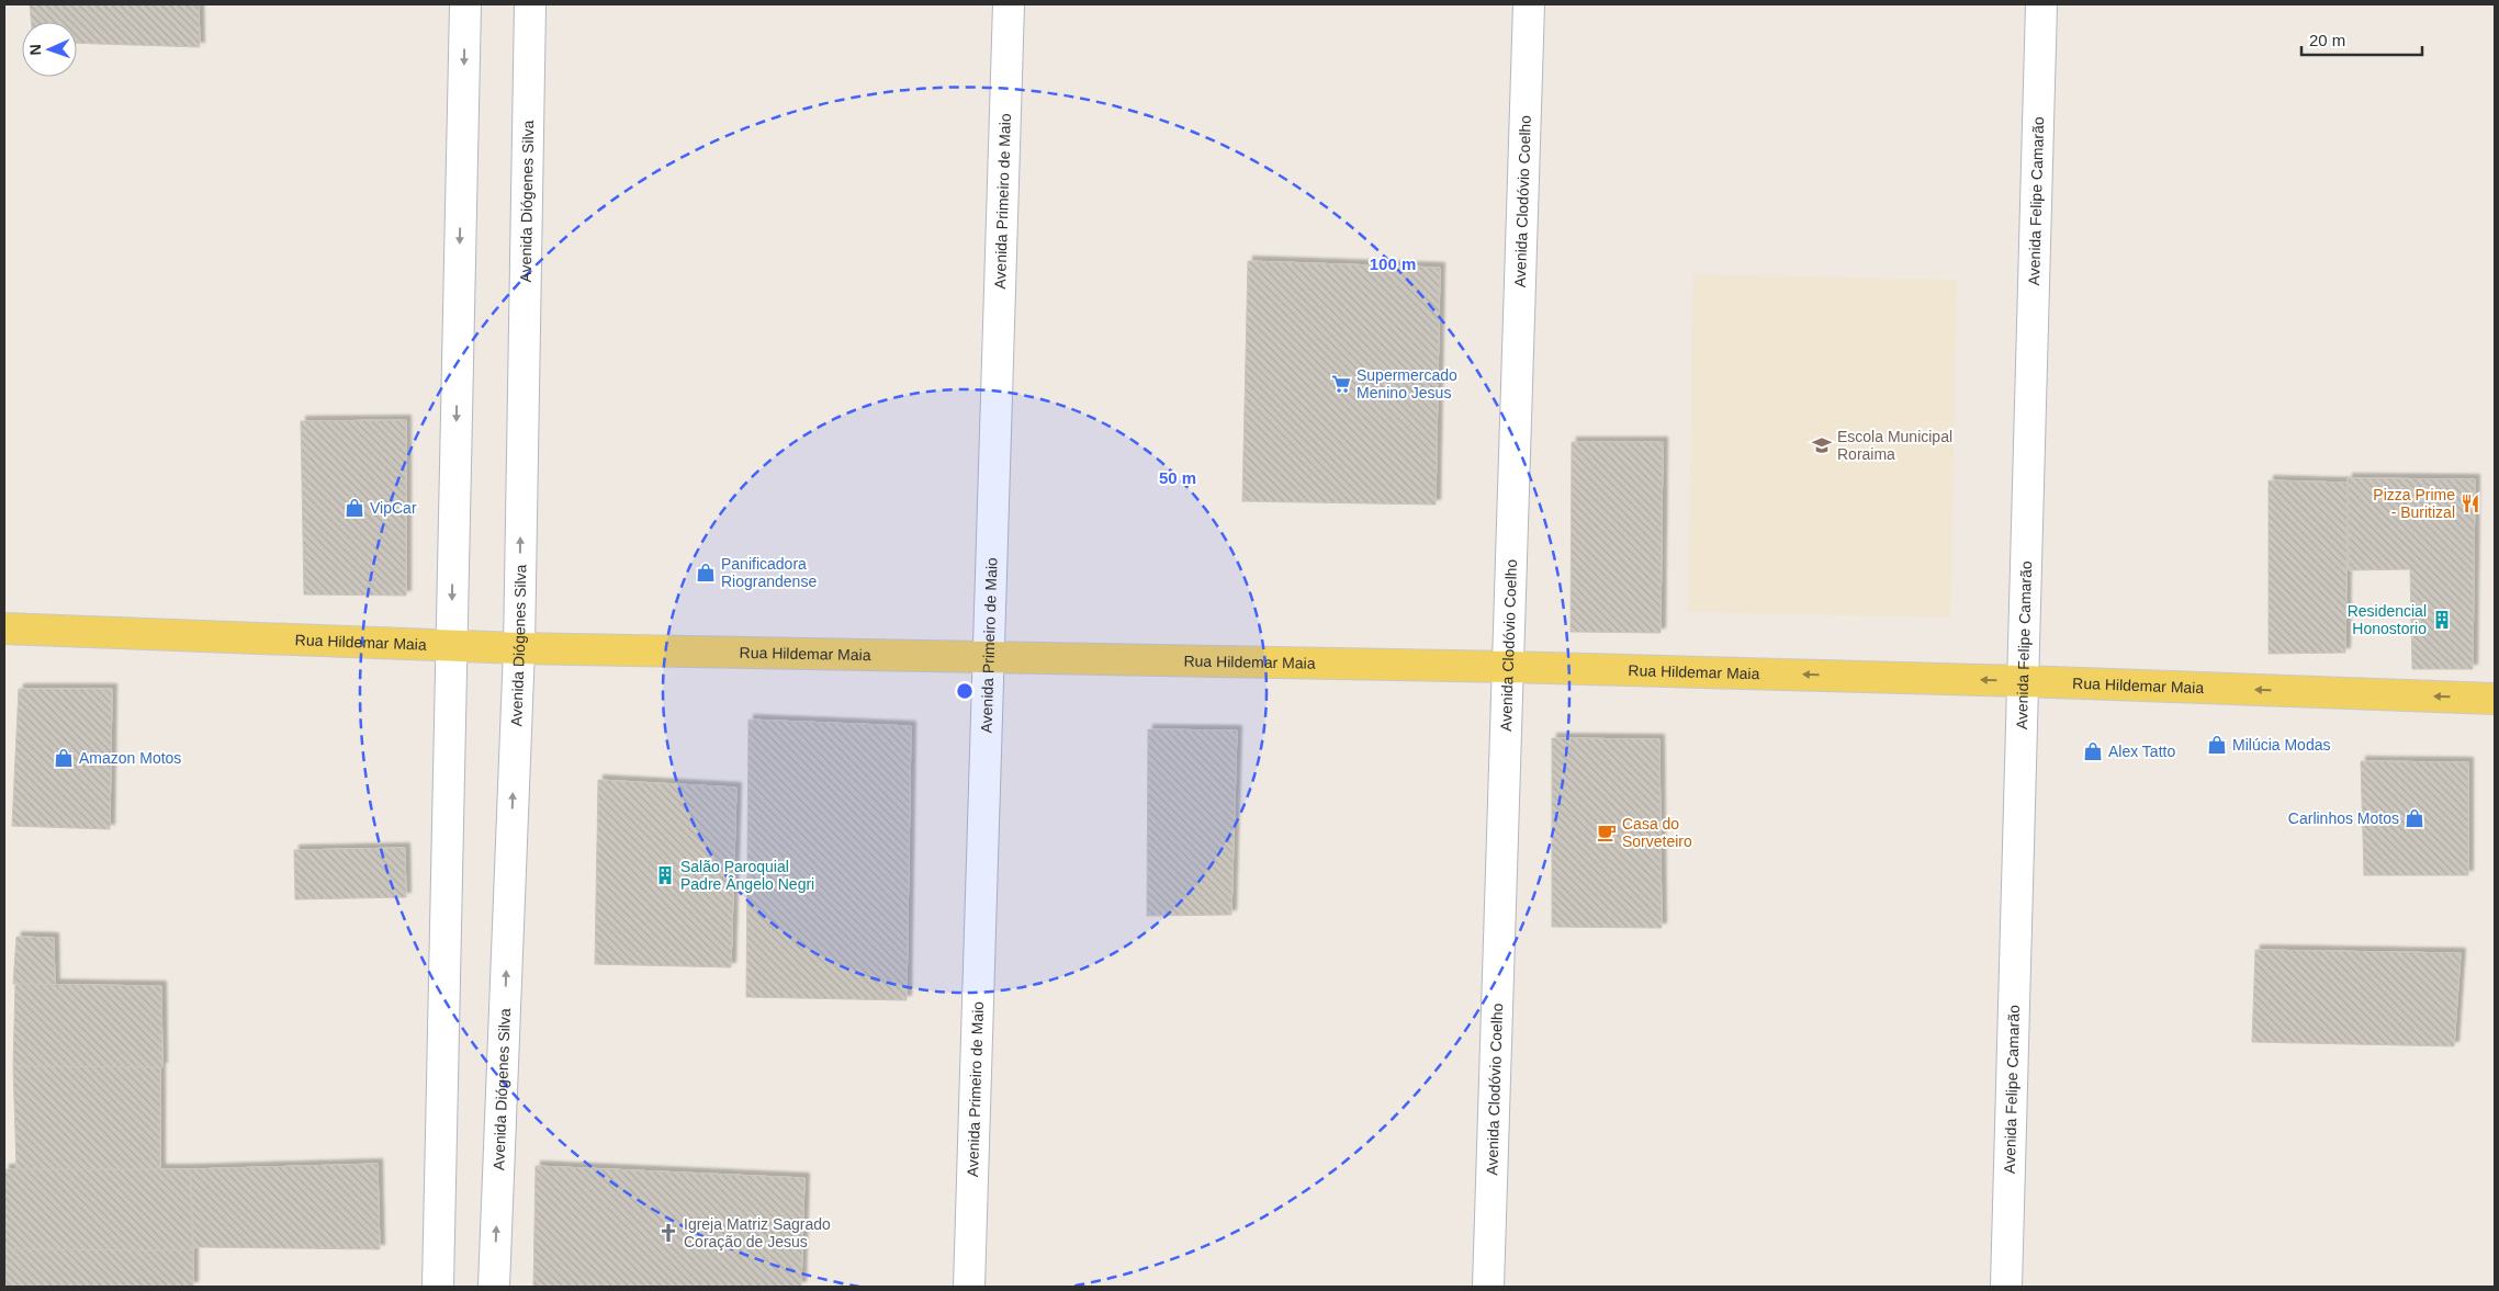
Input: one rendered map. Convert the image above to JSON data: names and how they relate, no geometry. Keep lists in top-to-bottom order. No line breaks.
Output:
{"streets":{"main road":["Rua Hildemar Maia"],"street":["Avenida Diógenes Silva","Avenida Primeiro de Maio","Avenida Clodóvio Coelho","Avenida Felipe Camarão"]},"crossings":[["Avenida Diógenes Silva","Rua Hildemar Maia"],["Avenida Primeiro de Maio","Rua Hildemar Maia"],["Avenida Clodóvio Coelho","Rua Hildemar Maia"],["Avenida Felipe Camarão","Rua Hildemar Maia"]],"one_way":["Rua Hildemar Maia"],"places":{"supermarket":["Supermercado Menino Jesus"],"school or university":["Escola Municipal Roraima"],"restaurant":["Pizza Prime - Buritizal"],"shop":["VipCar","Panificadora Riograndense","Milúcia Modas","Alex Tatto","Amazon Motos","Carlinhos Motos"],"building":["Residencial Honostorio","Salão Paroquial Padre Ângelo Negri"],"cafe":["Casa do Sorveteiro"],"church":["Igreja Matriz Sagrado Coração de Jesus"]},"scale_bar":"20 m","north":"left","rings":["100 m","50 m"]}
